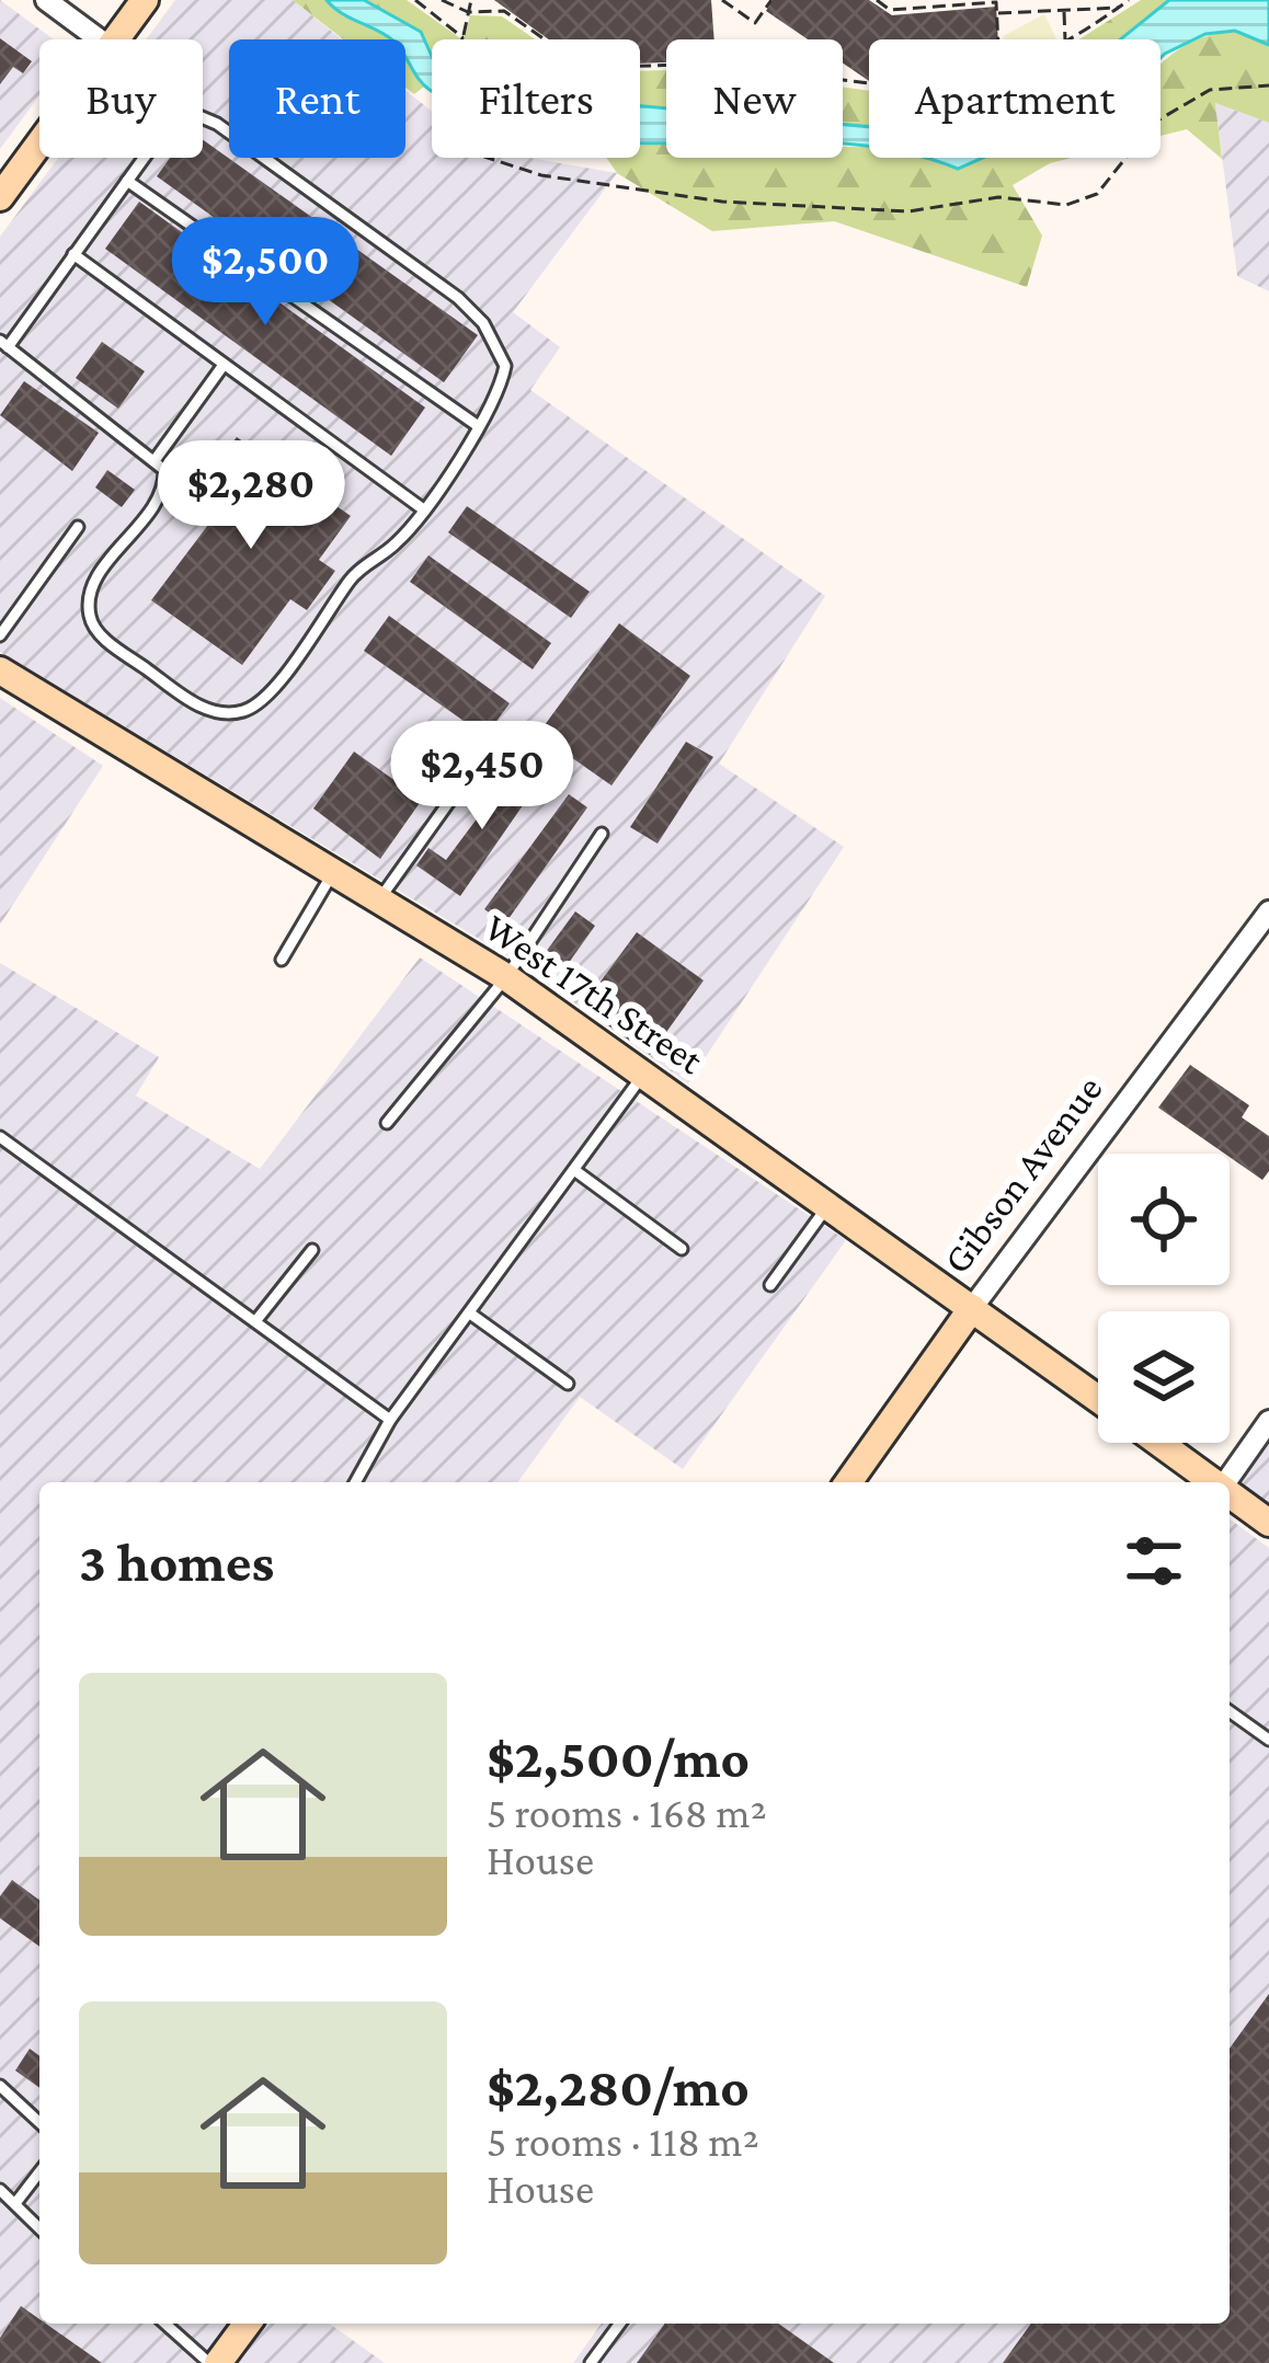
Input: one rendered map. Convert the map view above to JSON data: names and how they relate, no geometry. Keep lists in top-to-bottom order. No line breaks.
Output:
{"streets":{"street":["West 17th Street","Gibson Avenue"]},"crossings":[["West 17th Street","Gibson Avenue"]],"page":{"chip":["Buy","Rent","Filters","New","Apartment"],"price":["$2,500","$2,280","$2,450"],"heading":"3 homes","list":[{"name":"$2,500/mo","note":"5 rooms · 168 m² · House"},{"name":"$2,280/mo","note":"5 rooms · 118 m² · House"}]}}
